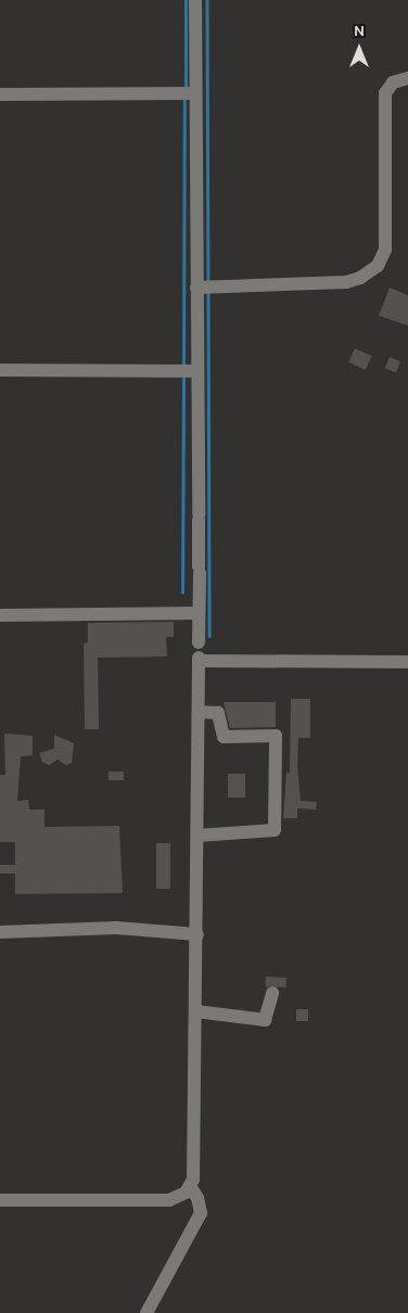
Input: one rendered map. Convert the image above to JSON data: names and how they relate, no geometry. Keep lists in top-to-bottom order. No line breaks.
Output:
{"north":"top"}
